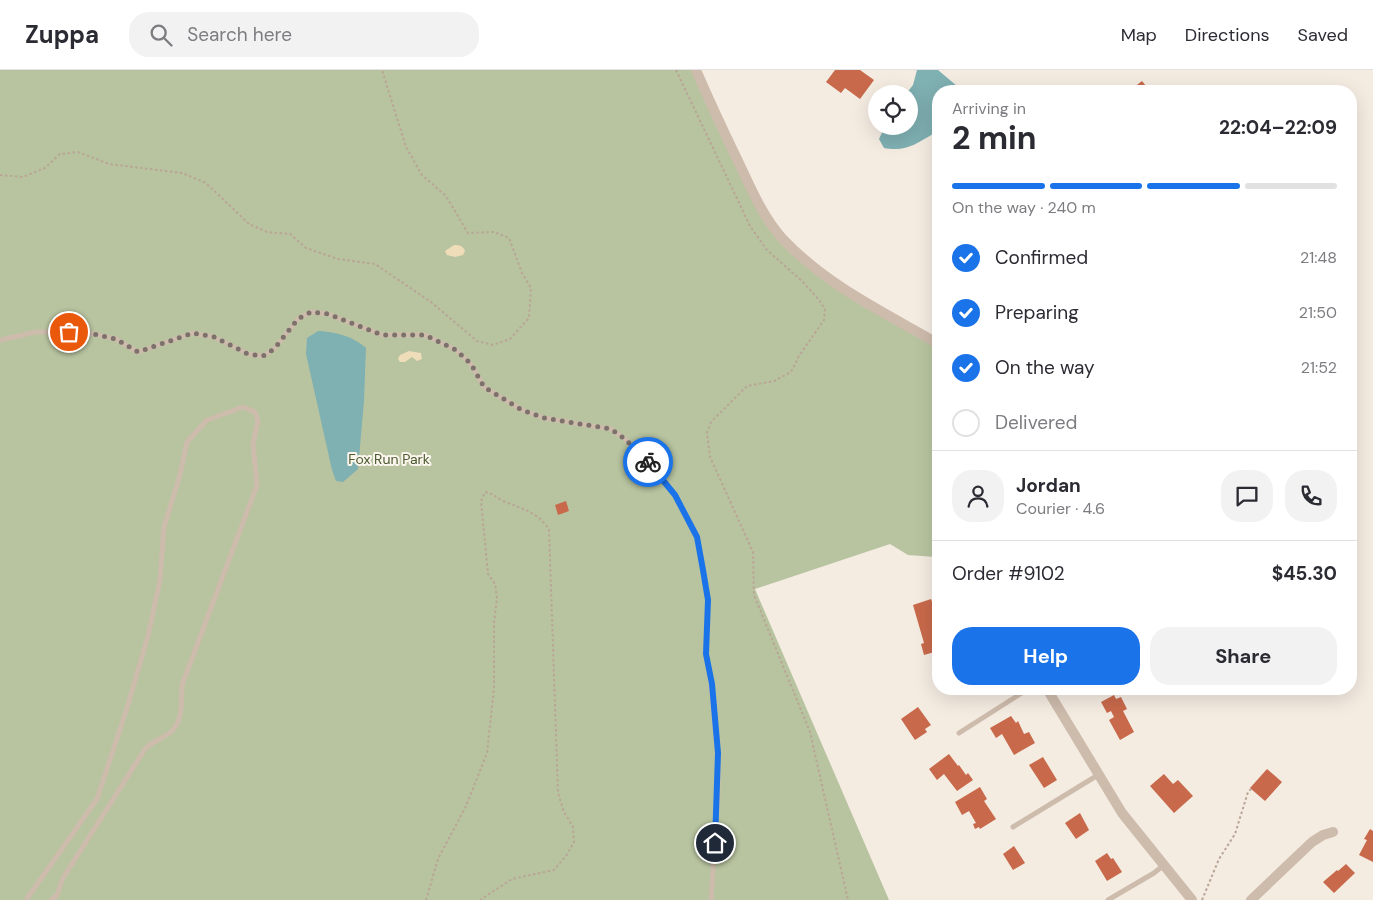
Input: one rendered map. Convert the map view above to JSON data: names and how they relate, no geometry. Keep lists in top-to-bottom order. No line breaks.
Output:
{"parks":["Fox Run Park"],"page":{"header":"Zuppa","search":"Search here","nav":["Map","Directions","Saved"],"heading":["2 min","Arriving in","22:04–22:09"],"panel":["Jordan","Courier · 4.6","Order #9102","$45.30"],"bar":"On the way · 240 m","list":[["Confirmed","21:48"],["Preparing","21:50"],["On the way","21:52"],"Delivered"],"buttons":["Help","Share"]}}
